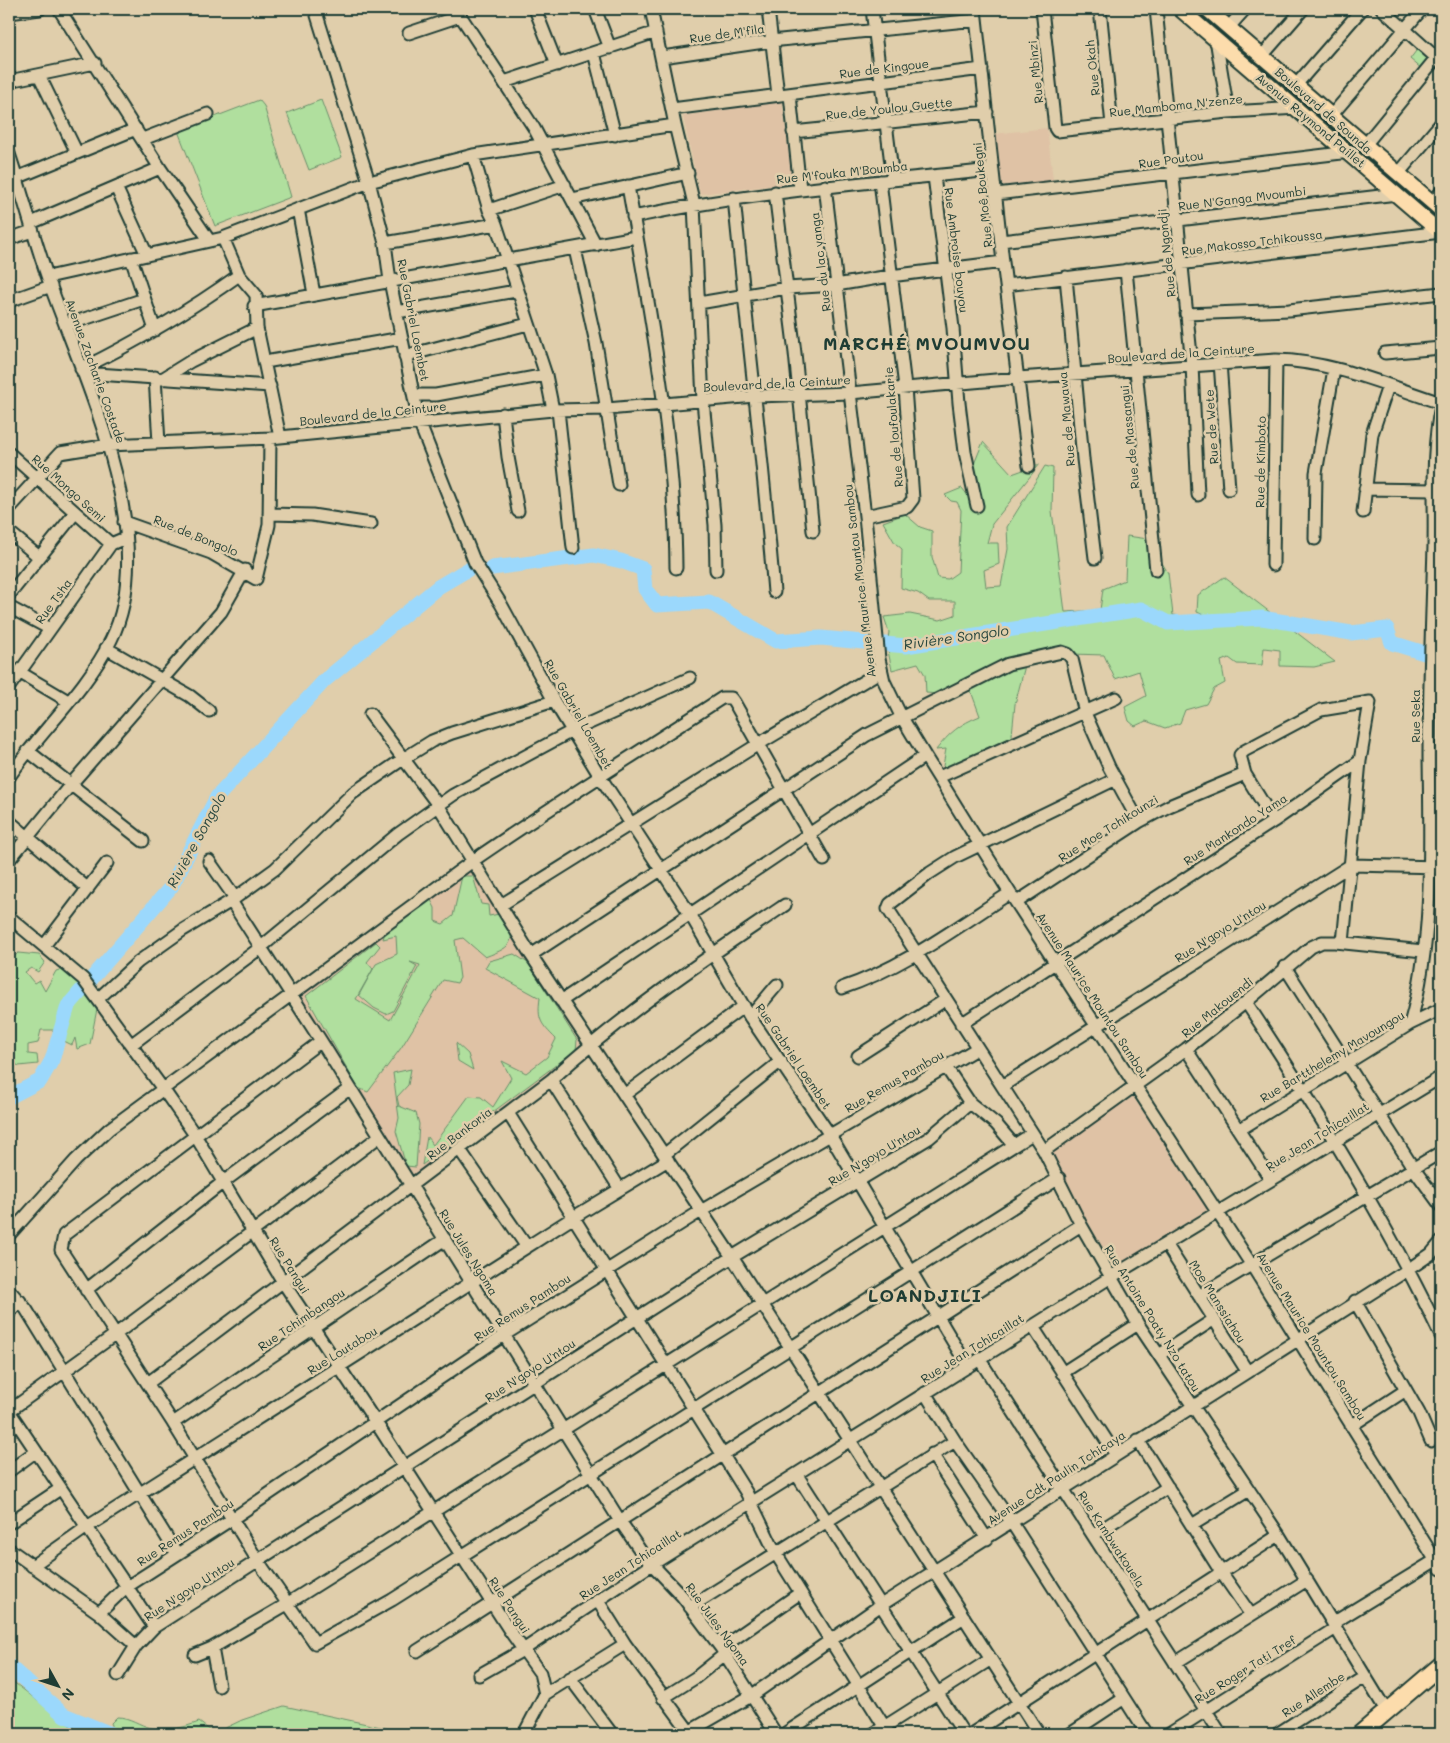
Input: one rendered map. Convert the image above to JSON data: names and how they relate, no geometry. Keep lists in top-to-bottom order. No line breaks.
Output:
{"streets":{"main road":["Boulevard de Sounda","Avenue Raymond Paillet"],"street":["Rue de M'fila","Rue de Kingoue","Rue Okah","Rue Mbinzi","Rue Mamboma N'zenze","Rue de Youlou Guette","Rue Poutou","Rue M'fouka M'Boumba","Rue Moê Boukegni","Rue N'Ganga Mvoumbi","Rue Makosso Tchikoussa","Rue Ambroise bouyou","Rue de Ngondji","Rue du lac yanga","Rue Gabriel Loembet","Boulevard de la Ceinture","Avenue Zacharie Costade","Rue de Mawawa","Rue de loufoulakarie","Rue de Wete","Rue de Massangui","Rue de Kimboto","Rue Mongo Semi","Rue de Bongolo","Avenue Maurice Mountou Sambou","Rue Tsha","Rue Seka","Rue Moe Tchikounzi","Rue Mankondo Yama","Rue N'goyo U'ntou","Rue Makouendi","Rue Bartthelemy Mavoungou","Rue Remus Pambou","Rue Bankoria","Rue Jean Tchicaillat","Rue Jules Ngoma","Rue Pangui","Moe Manssiahou","Rue Antoine Poaty Nzo tatou","Rue Tchimbangou","Rue Loutabou","Avenue Cdt Paulin Tchicaya","Rue Kambwakouela","Rue Roger Tati Tref","Rue Allembe"]},"crossings":[["Rue de M'fila","Rue Moê Boukegni"],["Rue de Kingoue","Rue Moê Boukegni"],["Rue Okah","Rue Mamboma N'zenze"],["Rue Mbinzi","Rue Mamboma N'zenze"],["Rue Mamboma N'zenze","Avenue Raymond Paillet"],["Rue Mamboma N'zenze","Rue de Ngondji"],["Rue de Youlou Guette","Rue Moê Boukegni"],["Avenue Raymond Paillet","Rue Poutou"],["Avenue Raymond Paillet","Rue N'Ganga Mvoumbi"],["Avenue Raymond Paillet","Rue Makosso Tchikoussa"],["Rue Poutou","Rue Moê Boukegni"],["Rue Poutou","Rue de Ngondji"],["Rue M'fouka M'Boumba","Rue Moê Boukegni"],["Rue M'fouka M'Boumba","Rue Ambroise bouyou"],["Rue M'fouka M'Boumba","Rue du lac yanga"],["Rue M'fouka M'Boumba","Rue de loufoulakarie"],["Rue Moê Boukegni","Rue N'Ganga Mvoumbi"],["Rue Moê Boukegni","Rue Makosso Tchikoussa"],["Rue Moê Boukegni","Boulevard de la Ceinture"],["Rue N'Ganga Mvoumbi","Rue de Ngondji"],["Rue Makosso Tchikoussa","Rue de Ngondji"],["Rue Makosso Tchikoussa","Rue de Mawawa"],["Rue Makosso Tchikoussa","Rue de Massangui"],["Rue Ambroise bouyou","Boulevard de la Ceinture"],["Rue de Ngondji","Boulevard de la Ceinture"],["Rue du lac yanga","Boulevard de la Ceinture"],["Rue du lac yanga","Avenue Maurice Mountou Sambou"],["Rue Gabriel Loembet","Boulevard de la Ceinture"],["Rue Gabriel Loembet","Rue N'goyo U'ntou"],["Rue Gabriel Loembet","Rue Remus Pambou"],["Rue Gabriel Loembet","Rue Bankoria"],["Rue Gabriel Loembet","Rue Jean Tchicaillat"],["Rue Gabriel Loembet","Rue Loutabou"],["Boulevard de la Ceinture","Avenue Zacharie Costade"],["Boulevard de la Ceinture","Rue de Mawawa"],["Boulevard de la Ceinture","Rue de loufoulakarie"],["Boulevard de la Ceinture","Rue de Wete"],["Boulevard de la Ceinture","Rue de Massangui"],["Boulevard de la Ceinture","Rue de Kimboto"],["Boulevard de la Ceinture","Rue Mongo Semi"],["Boulevard de la Ceinture","Avenue Maurice Mountou Sambou"],["Boulevard de la Ceinture","Rue Seka"],["Avenue Zacharie Costade","Rue de Bongolo"],["Rue de loufoulakarie","Avenue Maurice Mountou Sambou"],["Rue Mongo Semi","Rue Tsha"],["Avenue Maurice Mountou Sambou","Rue Moe Tchikounzi"],["Avenue Maurice Mountou Sambou","Rue Mankondo Yama"],["Avenue Maurice Mountou Sambou","Rue N'goyo U'ntou"],["Avenue Maurice Mountou Sambou","Rue Makouendi"],["Avenue Maurice Mountou Sambou","Rue Jean Tchicaillat"],["Avenue Maurice Mountou Sambou","Rue Antoine Poaty Nzo tatou"],["Avenue Maurice Mountou Sambou","Avenue Cdt Paulin Tchicaya"],["Avenue Maurice Mountou Sambou","Rue Roger Tati Tref"],["Rue Seka","Rue Makouendi"],["Rue Seka","Rue Bartthelemy Mavoungou"],["Rue Moe Tchikounzi","Rue Antoine Poaty Nzo tatou"],["Rue Mankondo Yama","Rue Antoine Poaty Nzo tatou"],["Rue N'goyo U'ntou","Rue Jules Ngoma"],["Rue N'goyo U'ntou","Rue Pangui"],["Rue N'goyo U'ntou","Rue Antoine Poaty Nzo tatou"],["Rue Makouendi","Rue Antoine Poaty Nzo tatou"],["Rue Remus Pambou","Rue Jules Ngoma"],["Rue Remus Pambou","Rue Pangui"],["Rue Remus Pambou","Rue Antoine Poaty Nzo tatou"],["Rue Bankoria","Rue Jules Ngoma"],["Rue Bankoria","Rue Pangui"],["Rue Jean Tchicaillat","Rue Jules Ngoma"],["Rue Jean Tchicaillat","Rue Pangui"],["Rue Jean Tchicaillat","Moe Manssiahou"],["Rue Jean Tchicaillat","Rue Antoine Poaty Nzo tatou"],["Rue Jean Tchicaillat","Rue Kambwakouela"],["Rue Jules Ngoma","Rue Tchimbangou"],["Rue Jules Ngoma","Rue Loutabou"],["Rue Jules Ngoma","Avenue Cdt Paulin Tchicaya"],["Rue Pangui","Rue Tchimbangou"],["Rue Pangui","Rue Loutabou"],["Moe Manssiahou","Avenue Cdt Paulin Tchicaya"],["Rue Antoine Poaty Nzo tatou","Avenue Cdt Paulin Tchicaya"],["Rue Antoine Poaty Nzo tatou","Rue Roger Tati Tref"],["Rue Antoine Poaty Nzo tatou","Rue Allembe"],["Avenue Cdt Paulin Tchicaya","Rue Kambwakouela"],["Rue Kambwakouela","Rue Roger Tati Tref"]],"districts":["MARCHÉ MVOUMVOU","LOANDJILI"],"water":["Rivière Songolo"],"north":"bottom right"}
